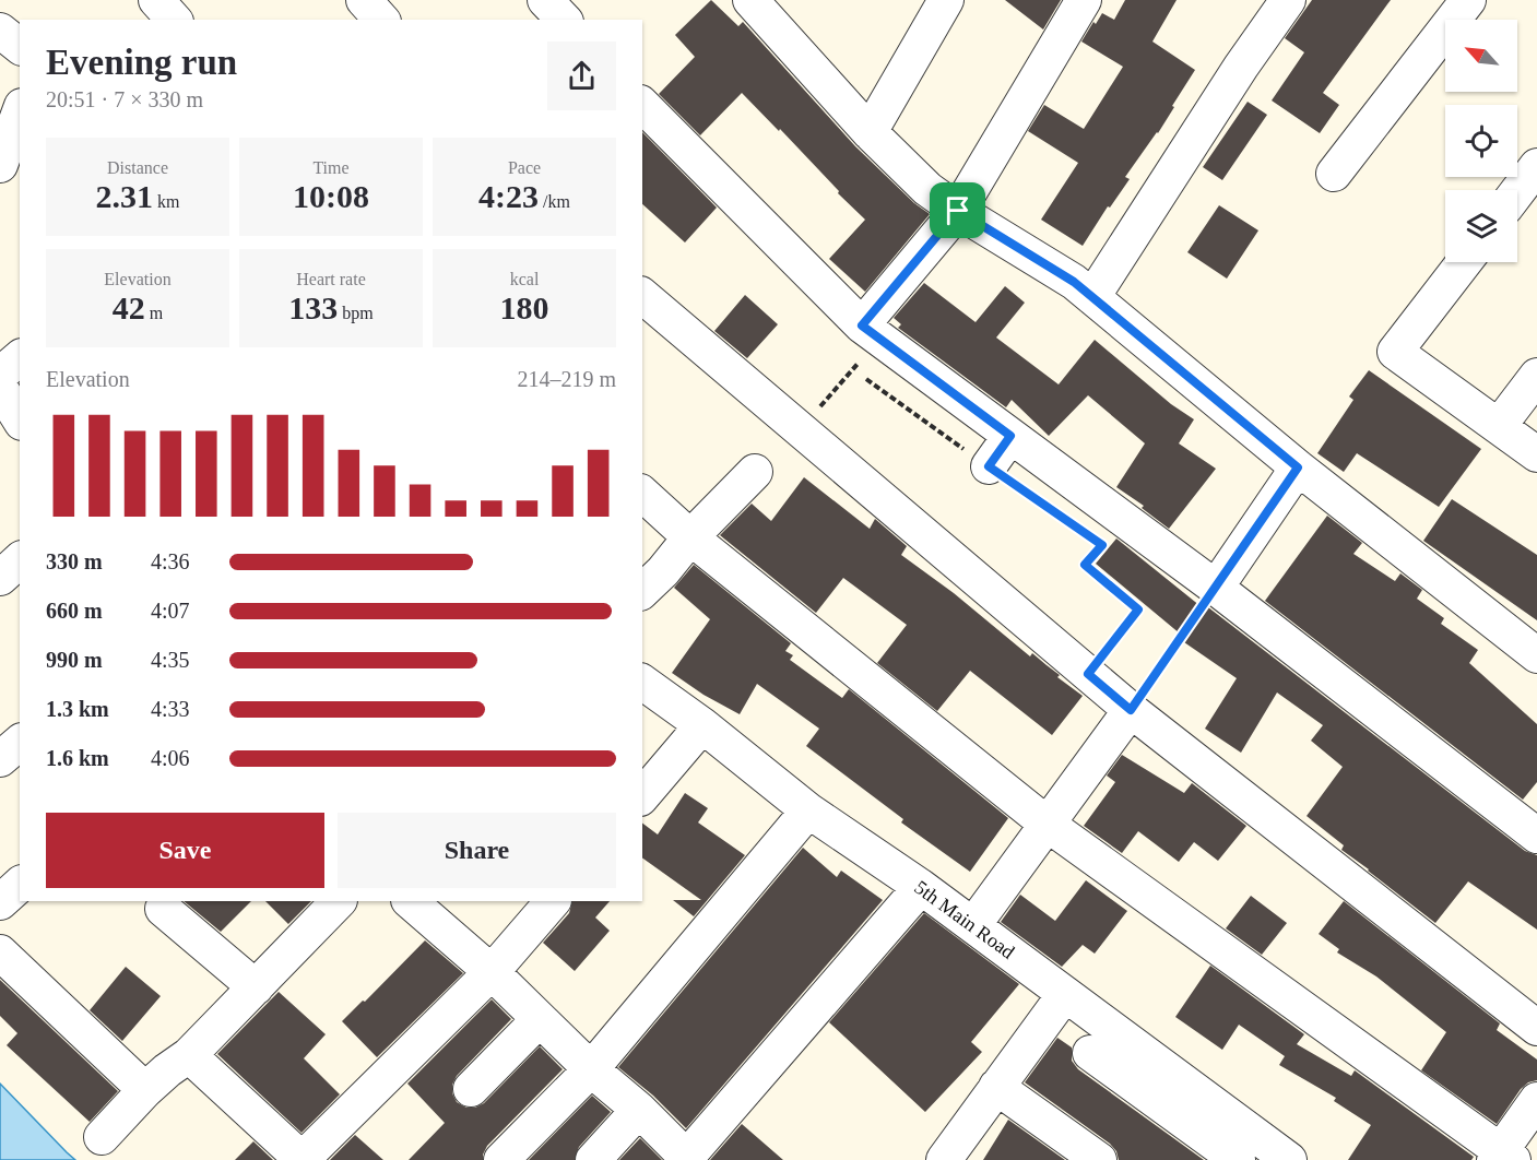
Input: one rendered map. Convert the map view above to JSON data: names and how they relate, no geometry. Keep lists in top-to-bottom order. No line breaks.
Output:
{"streets":{"street":["5th Main Road"]},"north":"top left","page":{"heading":["Evening run","20:51 · 7 × 330 m"],"stats":[["Distance","2.31 km"],["Time","10:08"],["Pace","4:23 /km"],["Elevation","42 m"],["Heart rate","133 bpm"],["kcal","180"]],"chart":["Elevation","214–219 m"],"list":[{"name":"330 m","note":"4:36"},{"name":"660 m","note":"4:07"},{"name":"990 m","note":"4:35"},{"name":"1.3 km","note":"4:33"},{"name":"1.6 km","note":"4:06"}],"buttons":["Save","Share"]}}
